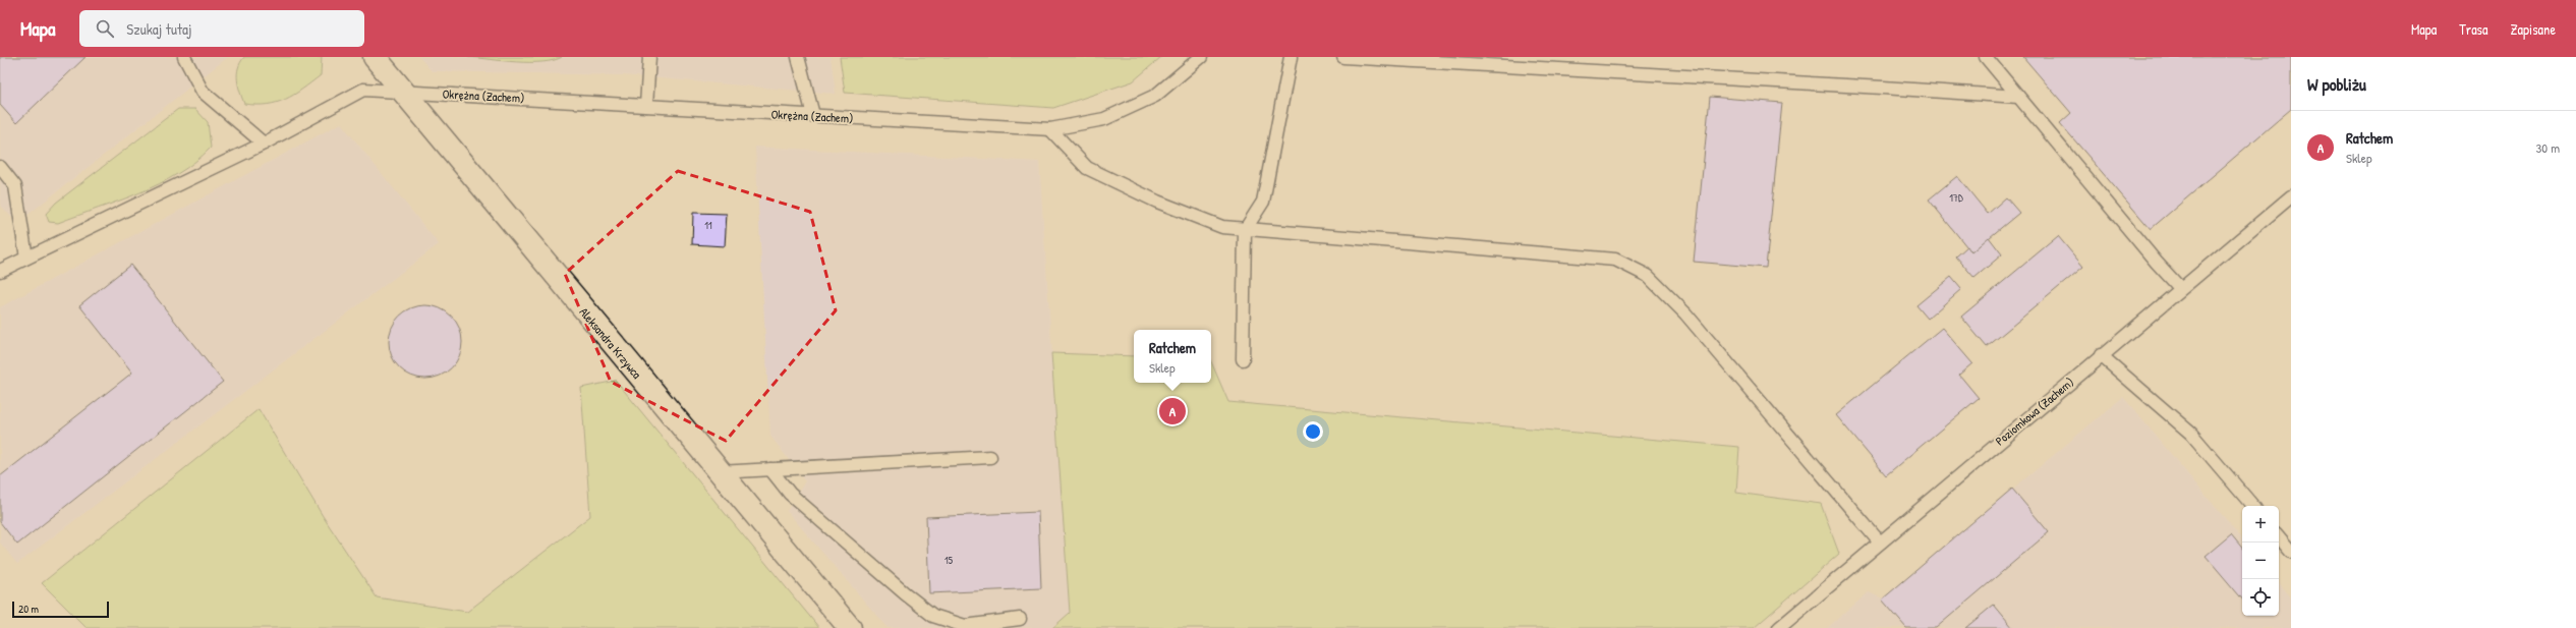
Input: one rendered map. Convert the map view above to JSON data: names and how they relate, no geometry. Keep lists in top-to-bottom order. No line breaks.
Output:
{"streets":{"street":["Aleksandra Krzywca"],"lane":["Okrężna (Zachem)","Poziomkowa (Zachem)"]},"crossings":[["Okrężna (Zachem)","Aleksandra Krzywca"]],"house_numbers":["17D","11","15"],"scale_bar":"20 m","page":{"header":"Mapa","search":"Szukaj tutaj","nav":["Mapa","Trasa","Zapisane"],"heading":"W pobliżu","list":[{"mark":"A","name":"Ratchem","note":"Sklep","value":"30 m"}],"popup":["Ratchem","Sklep"],"pins":"A","map_buttons":["+","−"],"scale":"20 m"}}
